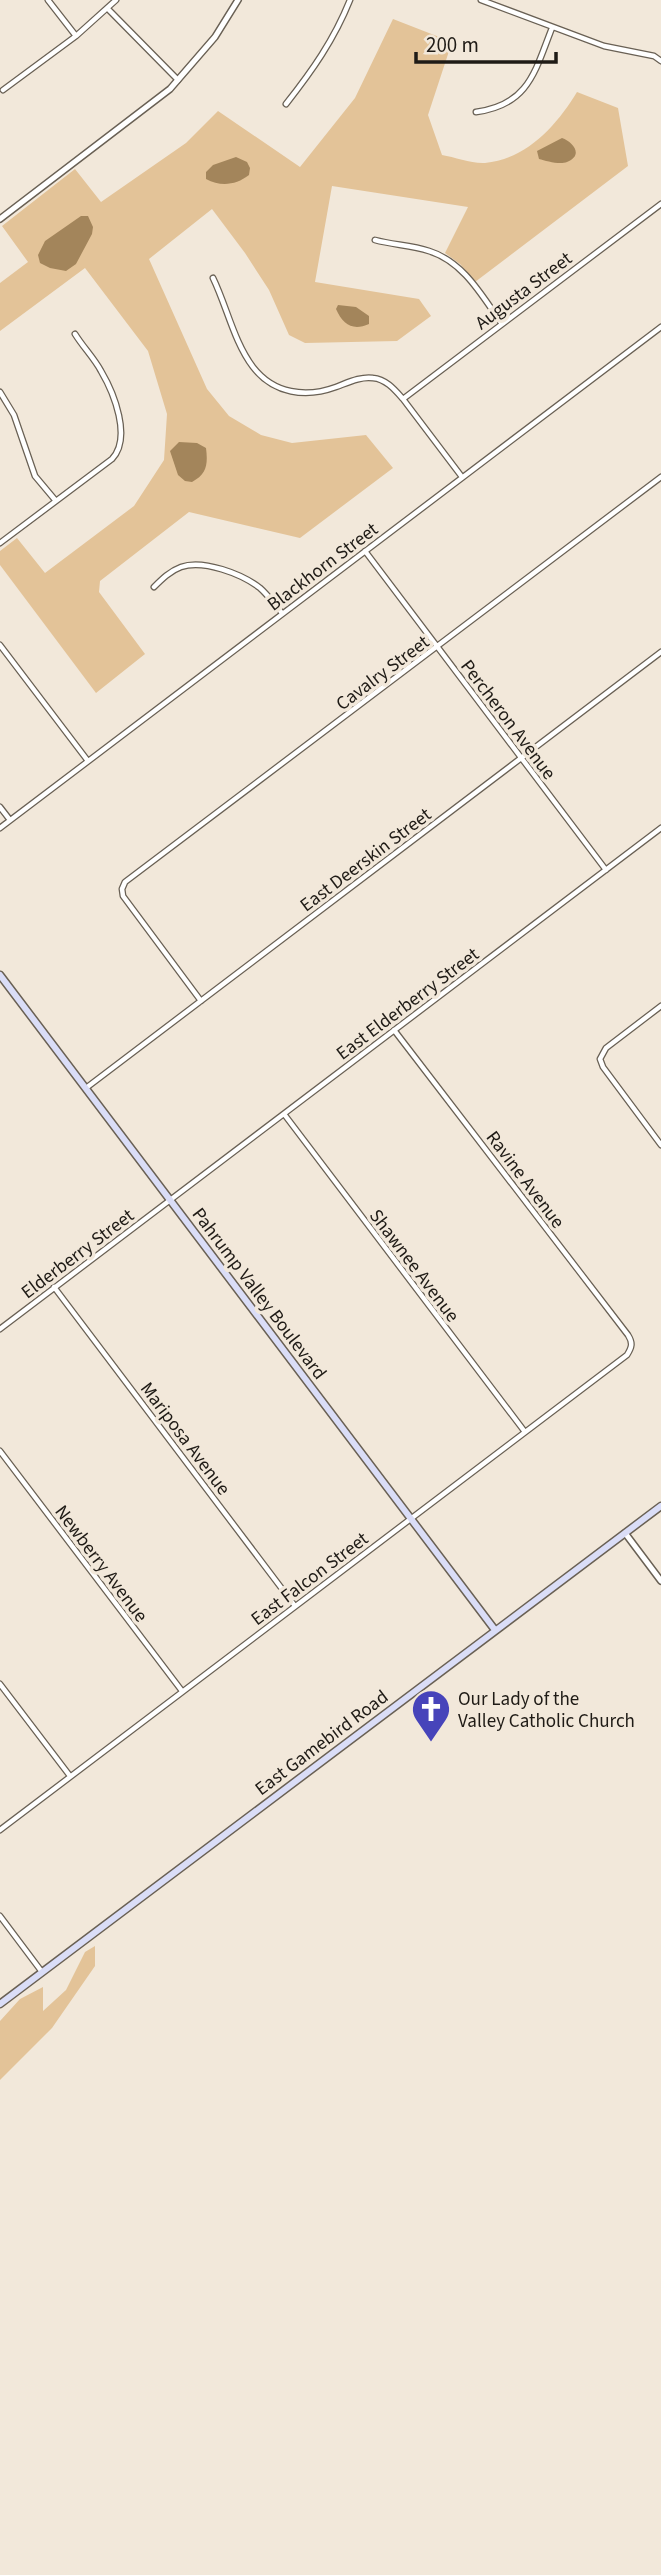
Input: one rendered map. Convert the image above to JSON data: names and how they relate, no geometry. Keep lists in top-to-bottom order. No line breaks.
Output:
{"streets":{"main road":["Pahrump Valley Boulevard","East Gamebird Road"],"street":["Augusta Street","Blackhorn Street","Cavalry Street","Percheron Avenue","East Deerskin Street","East Elderberry Street","Ravine Avenue","Elderberry Street","Shawnee Avenue","Mariposa Avenue","Newberry Avenue","East Falcon Street"]},"crossings":[["Blackhorn Street","Percheron Avenue"],["Cavalry Street","Percheron Avenue"],["Cavalry Street","East Deerskin Street"],["Percheron Avenue","East Deerskin Street"],["Percheron Avenue","East Elderberry Street"],["East Deerskin Street","Pahrump Valley Boulevard"],["East Elderberry Street","Ravine Avenue"],["East Elderberry Street","Elderberry Street"],["East Elderberry Street","Shawnee Avenue"],["East Elderberry Street","Pahrump Valley Boulevard"],["Ravine Avenue","East Falcon Street"],["Elderberry Street","Pahrump Valley Boulevard"],["Elderberry Street","Mariposa Avenue"],["Shawnee Avenue","East Falcon Street"],["Pahrump Valley Boulevard","East Falcon Street"],["Pahrump Valley Boulevard","East Gamebird Road"],["Mariposa Avenue","East Falcon Street"],["Newberry Avenue","East Falcon Street"]],"places":{"church":["Our Lady of the Valley Catholic Church"]},"scale_bar":"200 m"}
